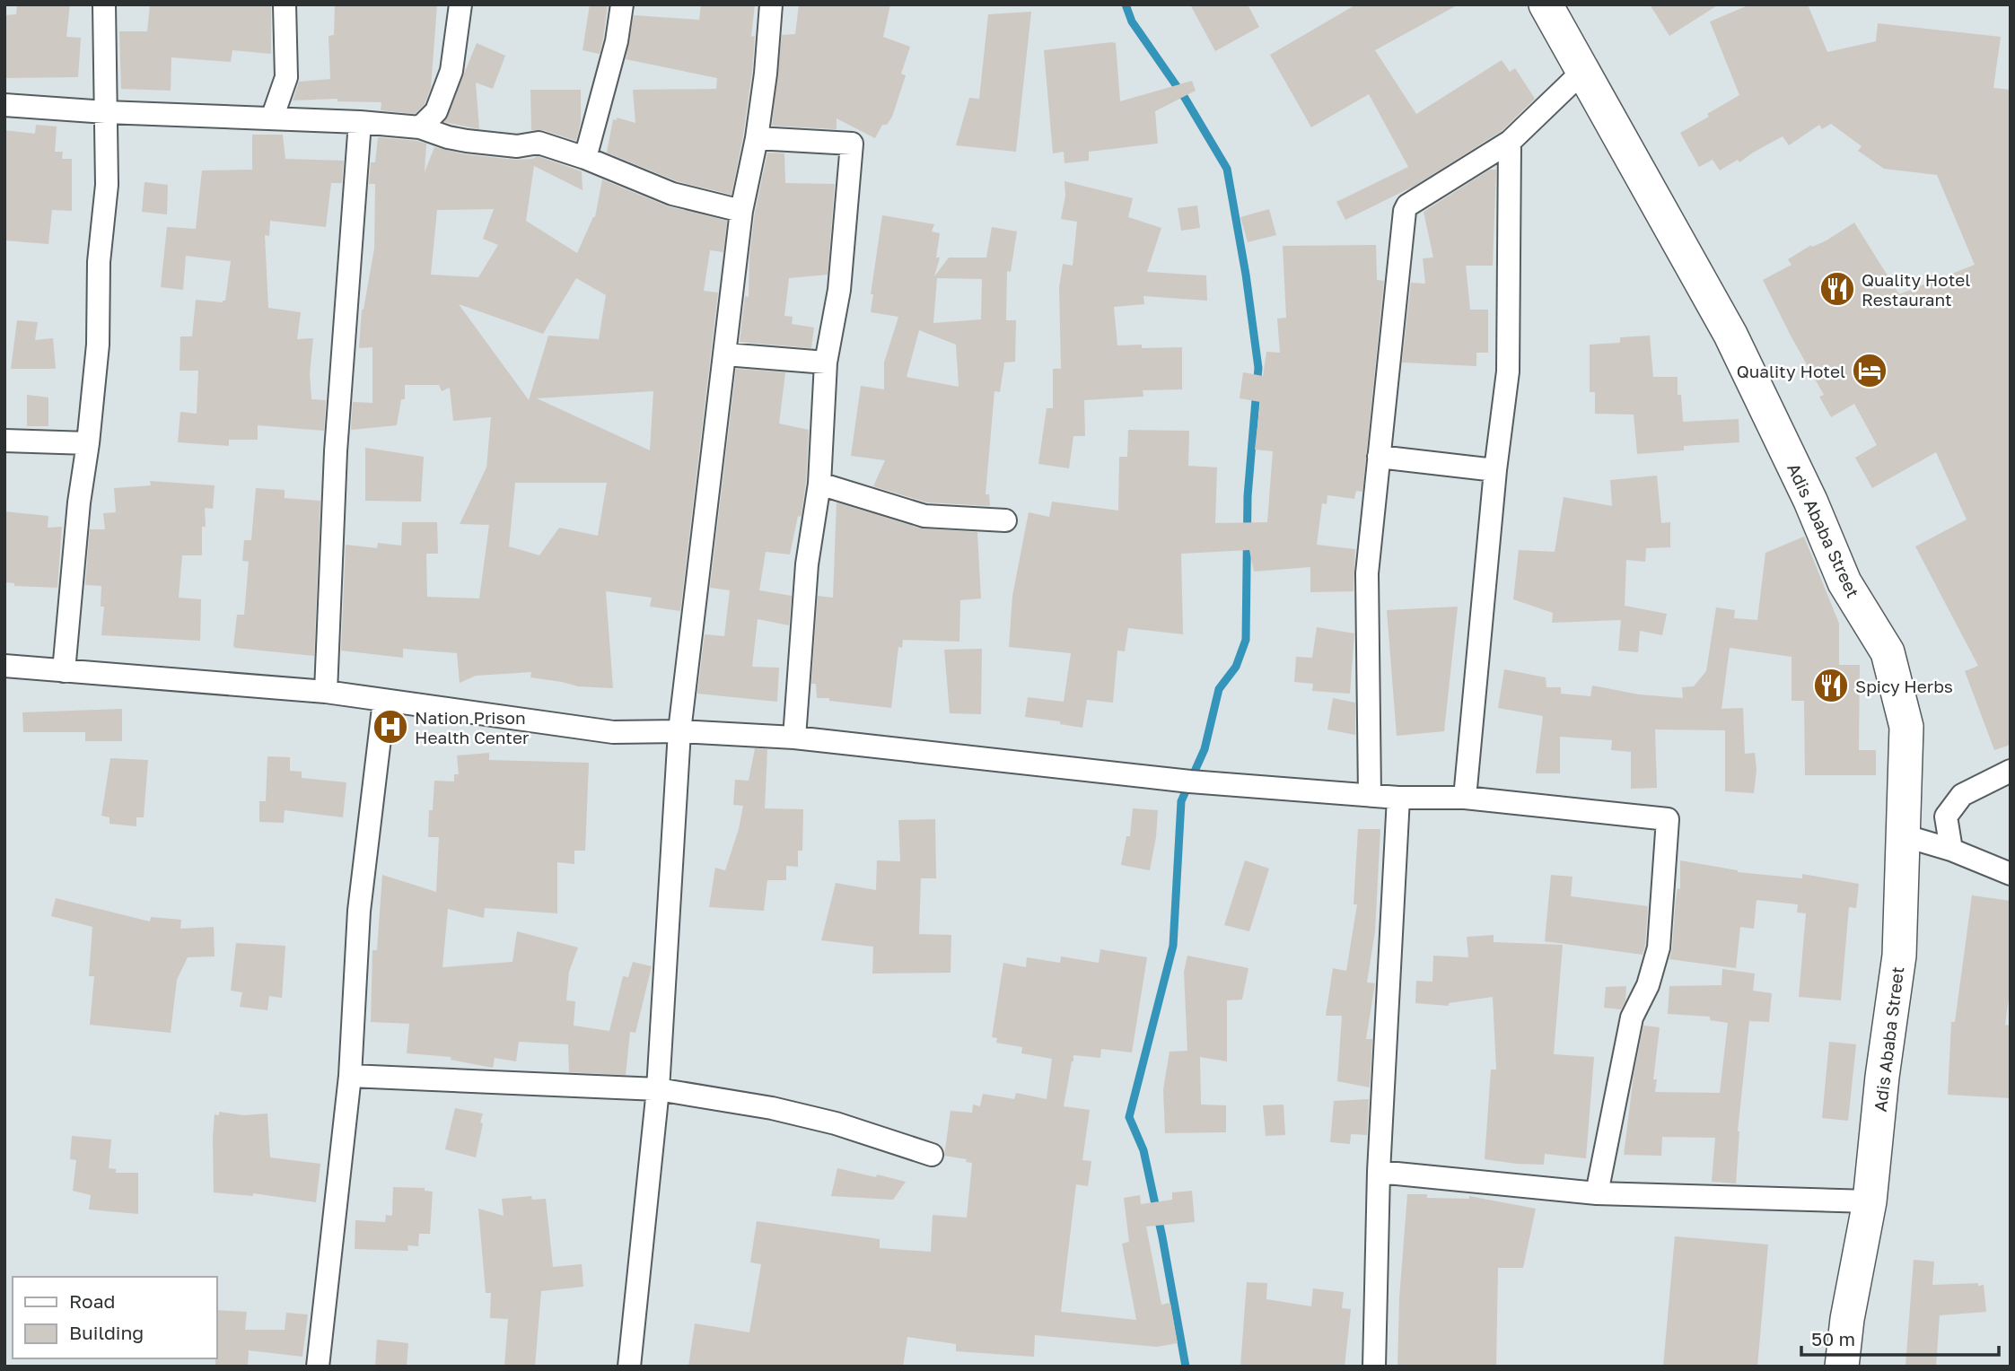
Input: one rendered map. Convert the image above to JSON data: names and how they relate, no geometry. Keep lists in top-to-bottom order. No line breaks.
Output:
{"streets":{"street":["Adis Ababa Street"]},"places":{"restaurant":["Quality Hotel Restaurant","Spicy Herbs"],"hotel":["Quality Hotel"],"hospital":["Nation Prison Health Center"]},"legend":["Road","Building"],"scale_bar":"50 m"}
